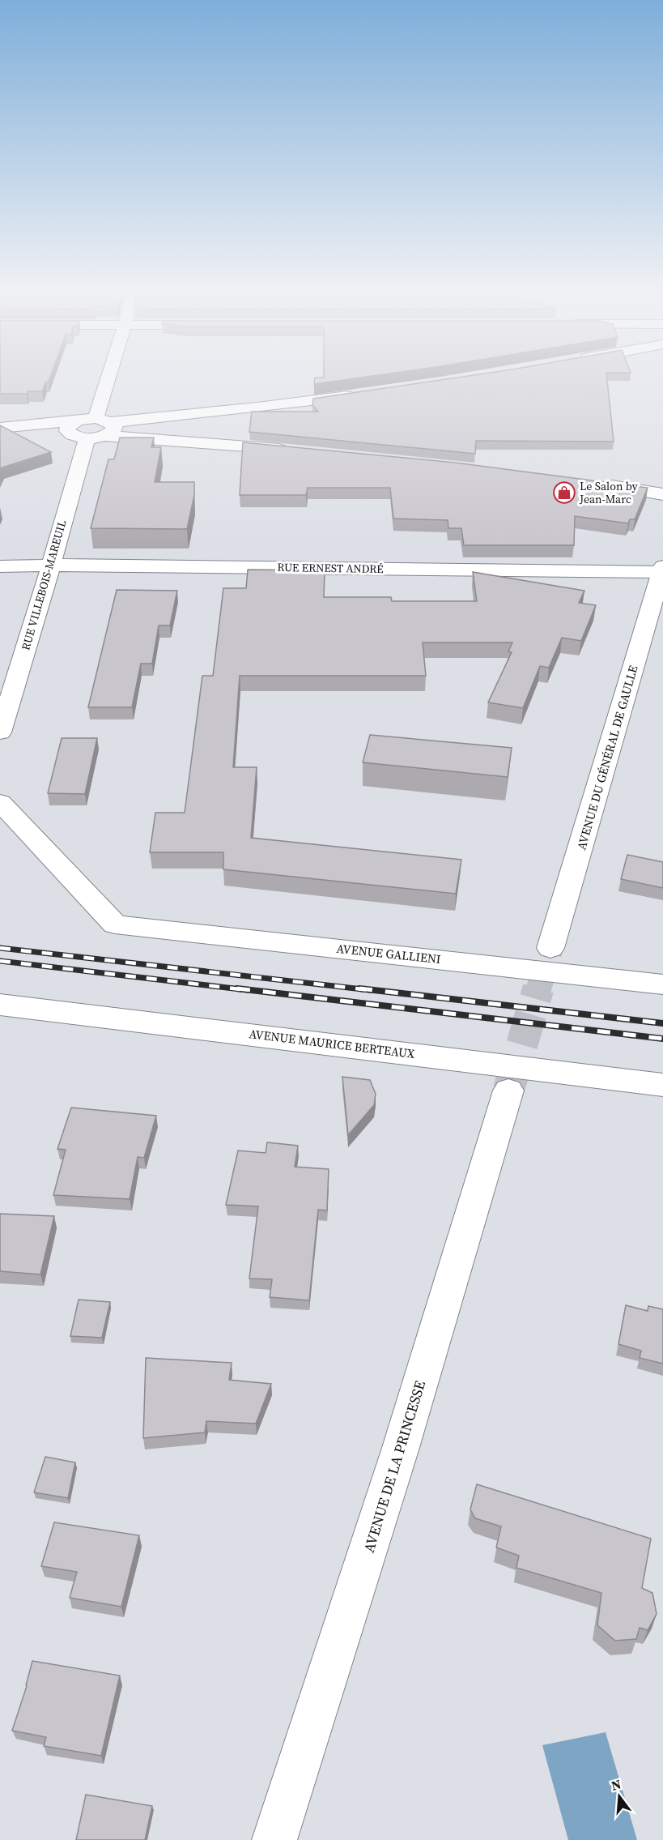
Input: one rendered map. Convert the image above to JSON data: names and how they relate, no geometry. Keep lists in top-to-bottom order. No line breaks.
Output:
{"streets":{"street":["RUE ERNEST ANDRÉ","RUE VILLEBOIS-MAREUIL","AVENUE DU GÉNÉRAL DE GAULLE","AVENUE GALLIENI","AVENUE MAURICE BERTEAUX","AVENUE DE LA PRINCESSE"]},"crossings":[["RUE ERNEST ANDRÉ","RUE VILLEBOIS-MAREUIL"],["RUE ERNEST ANDRÉ","AVENUE DU GÉNÉRAL DE GAULLE"]],"places":{"shop":["Le Salon by Jean-Marc"]},"north":"top"}
